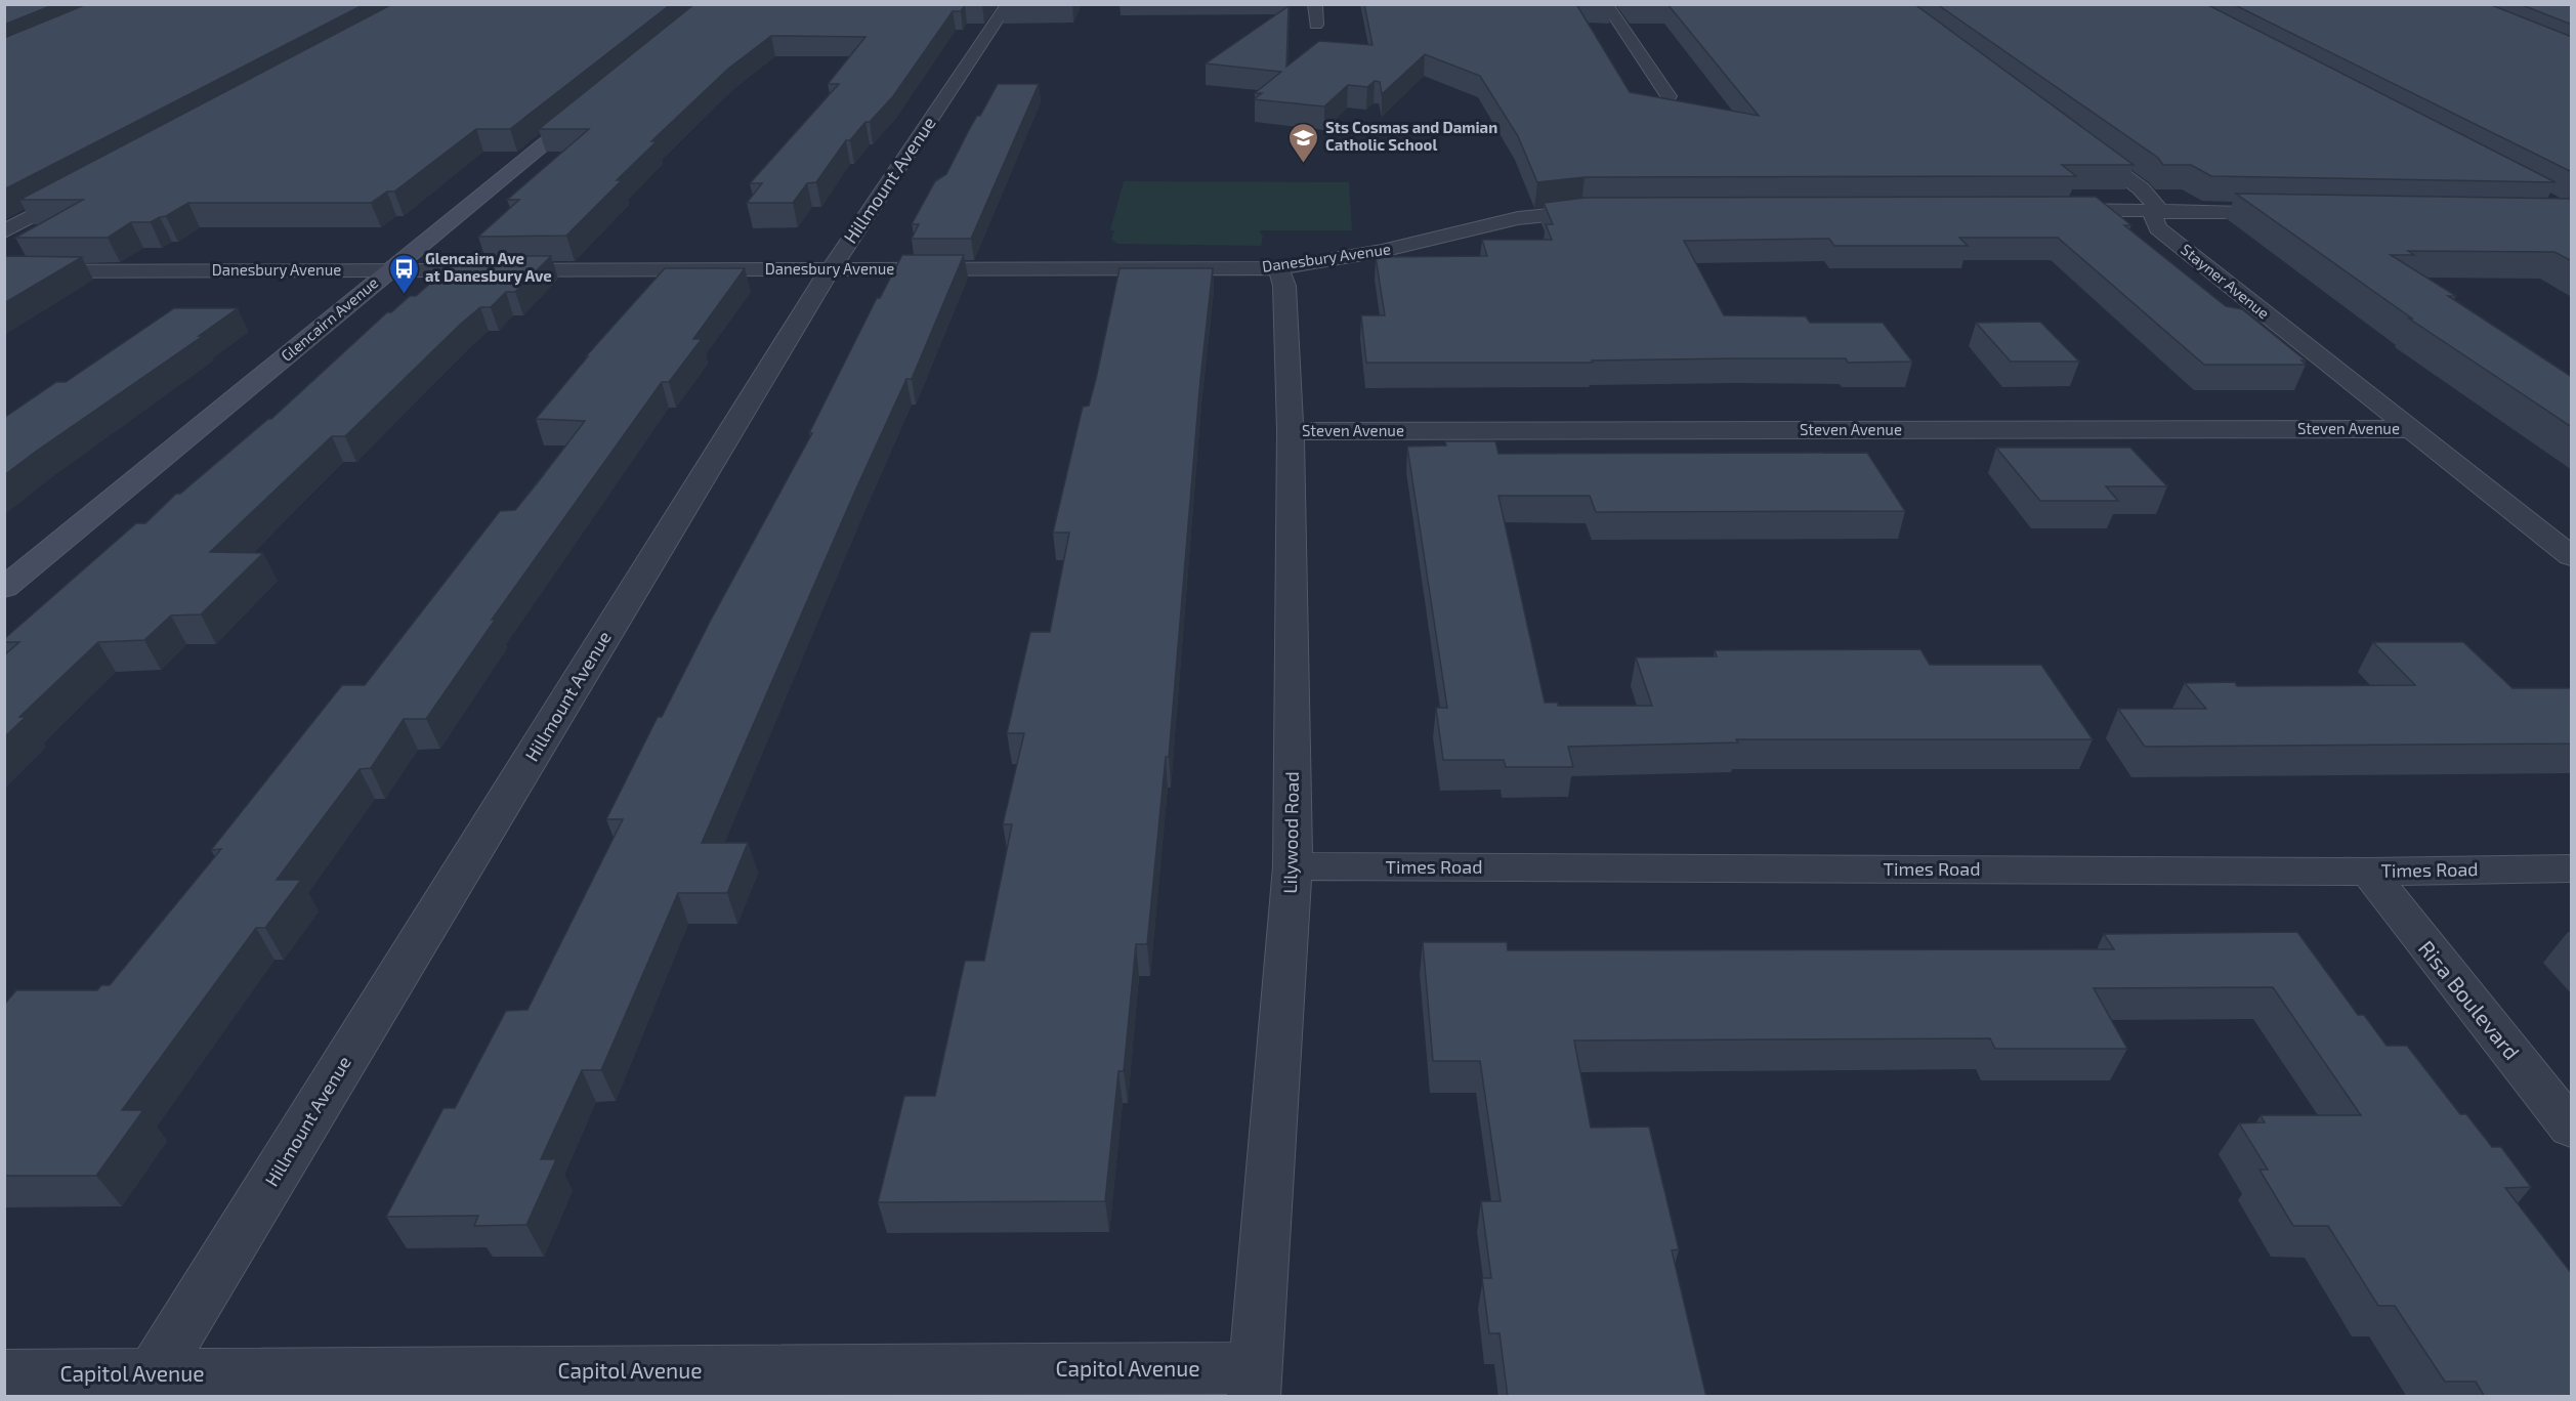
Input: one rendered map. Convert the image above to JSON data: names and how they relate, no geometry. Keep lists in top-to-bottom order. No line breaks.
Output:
{"streets":{"street":["Hillmount Avenue","Danesbury Avenue","Stayner Avenue","Glencairn Avenue","Steven Avenue","Lilywood Road","Times Road","Risa Boulevard","Capitol Avenue"]},"crossings":[["Hillmount Avenue","Danesbury Avenue"],["Hillmount Avenue","Capitol Avenue"],["Danesbury Avenue","Glencairn Avenue"],["Danesbury Avenue","Lilywood Road"],["Stayner Avenue","Steven Avenue"],["Steven Avenue","Lilywood Road"],["Lilywood Road","Times Road"],["Lilywood Road","Capitol Avenue"],["Times Road","Risa Boulevard"]],"places":{"school or university":["Sts Cosmas and Damian Catholic School"],"bus stop":["Glencairn Ave at Danesbury Ave"]}}
